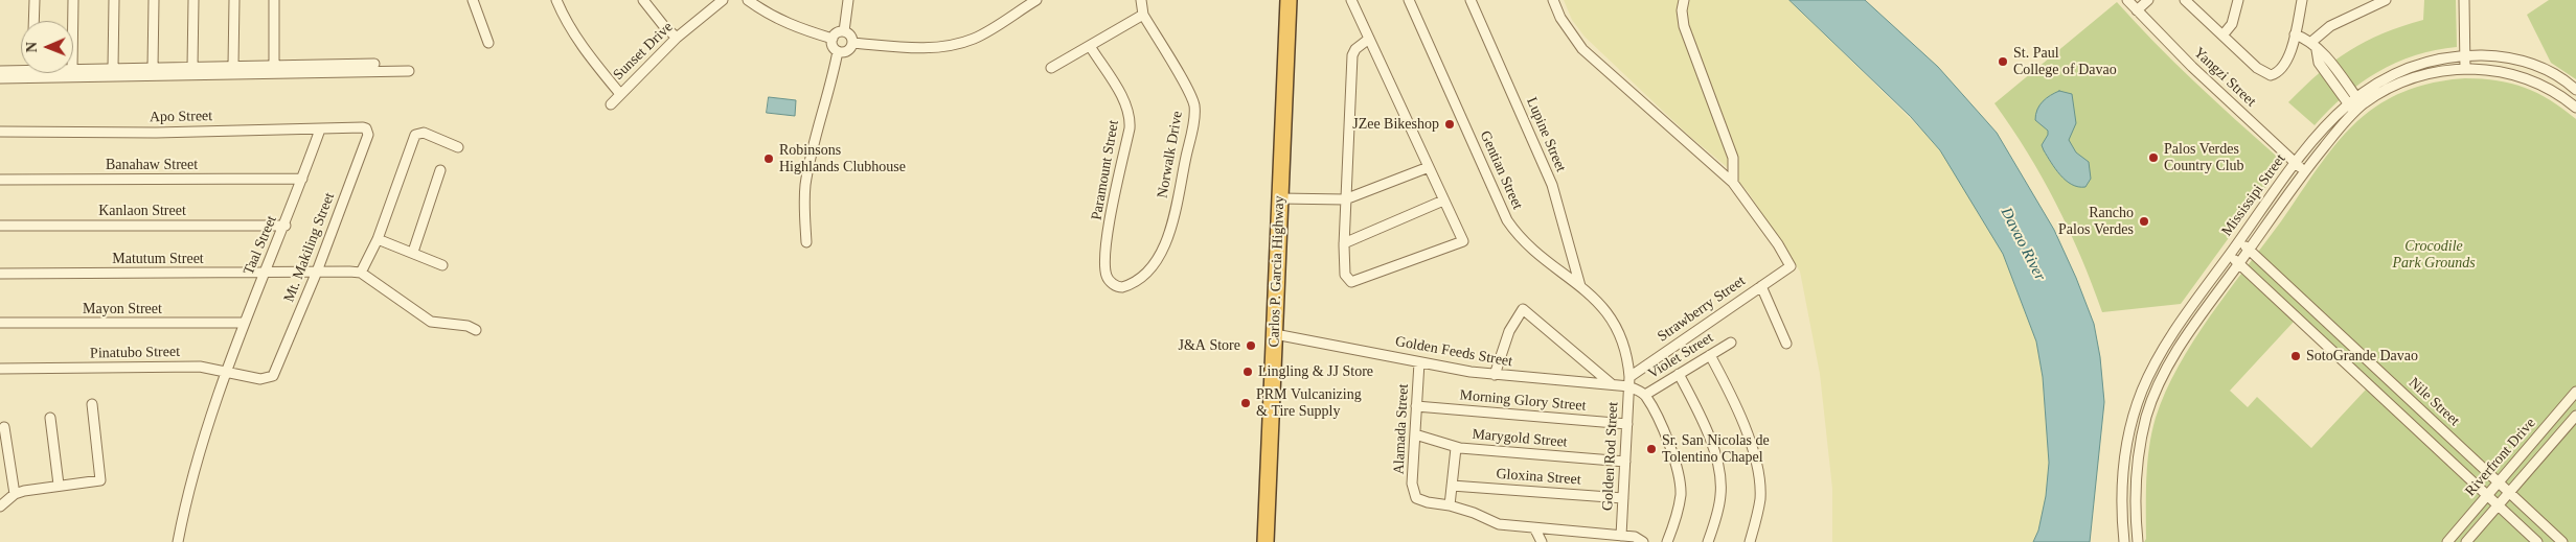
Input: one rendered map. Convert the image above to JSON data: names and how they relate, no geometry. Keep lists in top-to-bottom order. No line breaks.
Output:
{"streets":{"highway":["Carlos P. Garcia Highway"],"street":["Sunset Drive","Yangzi Street","Apo Street","Lupine Street","Norwalk Drive","Banahaw Street","Paramount Street","Gentian Street","Mississipi Street","Kanlaon Street","Taal Street","Mt. Makiling Street","Matutum Street","Mayon Street","Strawberry Street","Golden Feeds Street","Pinatubo Street","Violet Street","Morning Glory Street","Nile Street","Alamada Street","Marygold Street","Golden Rod Street","Riverfront Drive","Gloxina Street"]},"crossings":[["Yangzi Street","Mississipi Street"],["Apo Street","Taal Street"],["Apo Street","Mt. Makiling Street"],["Lupine Street","Gentian Street"],["Norwalk Drive","Paramount Street"],["Banahaw Street","Taal Street"],["Gentian Street","Strawberry Street"],["Gentian Street","Golden Feeds Street"],["Gentian Street","Golden Rod Street"],["Mississipi Street","Nile Street"],["Kanlaon Street","Taal Street"],["Taal Street","Matutum Street"],["Taal Street","Mayon Street"],["Taal Street","Pinatubo Street"],["Mt. Makiling Street","Matutum Street"],["Mt. Makiling Street","Pinatubo Street"],["Carlos P. Garcia Highway","Golden Feeds Street"],["Strawberry Street","Golden Feeds Street"],["Strawberry Street","Golden Rod Street"],["Golden Feeds Street","Alamada Street"],["Golden Feeds Street","Golden Rod Street"],["Morning Glory Street","Alamada Street"],["Morning Glory Street","Golden Rod Street"],["Nile Street","Riverfront Drive"],["Alamada Street","Marygold Street"],["Marygold Street","Golden Rod Street"],["Golden Rod Street","Gloxina Street"]],"water":["Davao River"],"parks":["Crocodile Park Grounds"],"places":["St. Paul College of Davao","JZee Bikeshop","Palos Verdes Country Club","Robinsons Highlands Clubhouse","Rancho Palos Verdes","J&A Store","SotoGrande Davao","Lingling & JJ Store","PRM Vulcanizing & Tire Supply","Sr. San Nicolas de Tolentino Chapel"],"north":"left"}
